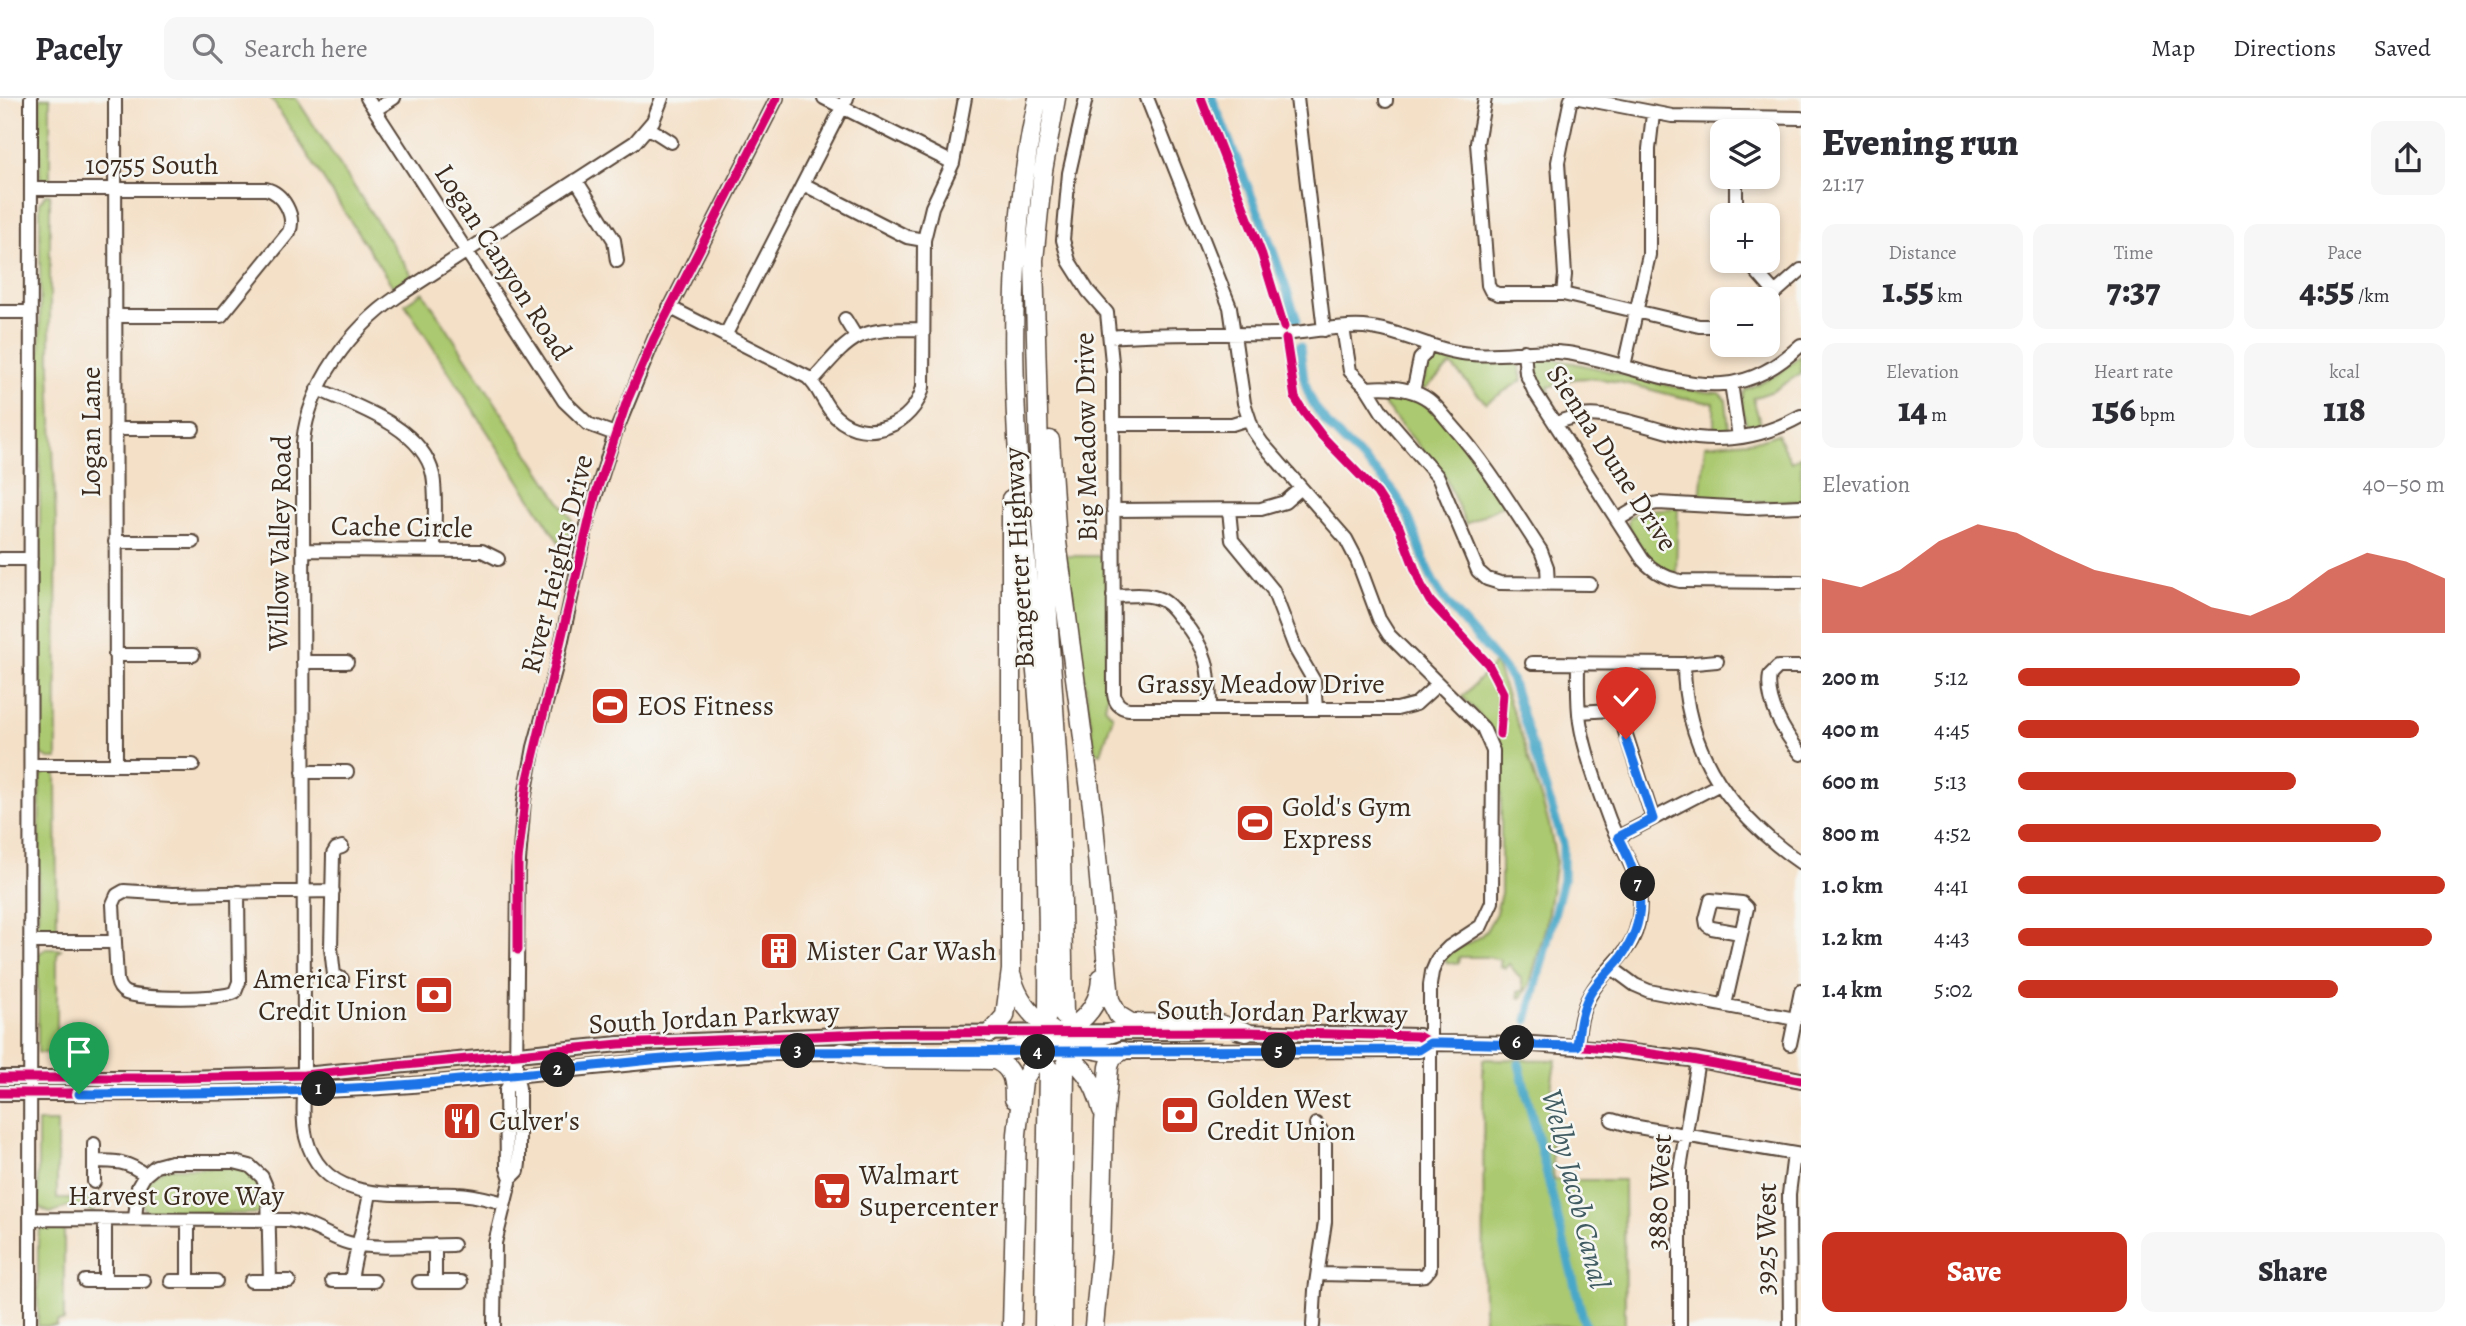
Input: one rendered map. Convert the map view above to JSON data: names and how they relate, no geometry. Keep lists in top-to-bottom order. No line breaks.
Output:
{"streets":{"highway":["Bangerter Highway"],"main road":["South Jordan Parkway"],"street":["10755 South","Logan Canyon Road","Logan Lane","Big Meadow Drive","Sienna Dune Drive","Cache Circle","Willow Valley Road","River Heights Drive","Grassy Meadow Drive","3880 West","Harvest Grove Way","3925 West"]},"crossings":[["10755 South","Logan Lane"],["Logan Canyon Road","Willow Valley Road"],["Logan Canyon Road","River Heights Drive"],["Big Meadow Drive","Grassy Meadow Drive"],["Cache Circle","Willow Valley Road"],["Willow Valley Road","River Heights Drive"],["Willow Valley Road","South Jordan Parkway"],["Bangerter Highway","South Jordan Parkway"],["River Heights Drive","South Jordan Parkway"],["South Jordan Parkway","3880 West"]],"water":["Welby Jacob Canal"],"places":{"sports":["EOS Fitness","Gold's Gym Express"],"building":["Mister Car Wash"],"bank":["America First Credit Union","Golden West Credit Union"],"restaurant":["Culver's"],"supermarket":["Walmart Supercenter"]},"page":{"header":"Pacely","search":"Search here","nav":["Map","Directions","Saved"],"heading":["Evening run","21:17"],"map_buttons":["+","−"],"stats":[["Distance","1.55 km"],["Time","7:37"],["Pace","4:55 /km"],["Elevation","14 m"],["Heart rate","156 bpm"],["kcal","118"]],"chart":["Elevation","40–50 m"],"list":[{"name":"200 m","note":"5:12"},{"name":"400 m","note":"4:45"},{"name":"600 m","note":"5:13"},{"name":"800 m","note":"4:52"},{"name":"1.0 km","note":"4:41"},{"name":"1.2 km","note":"4:43"},{"name":"1.4 km","note":"5:02"}],"pins":["7","6","3","5","4","2","1"],"buttons":["Save","Share"]}}
